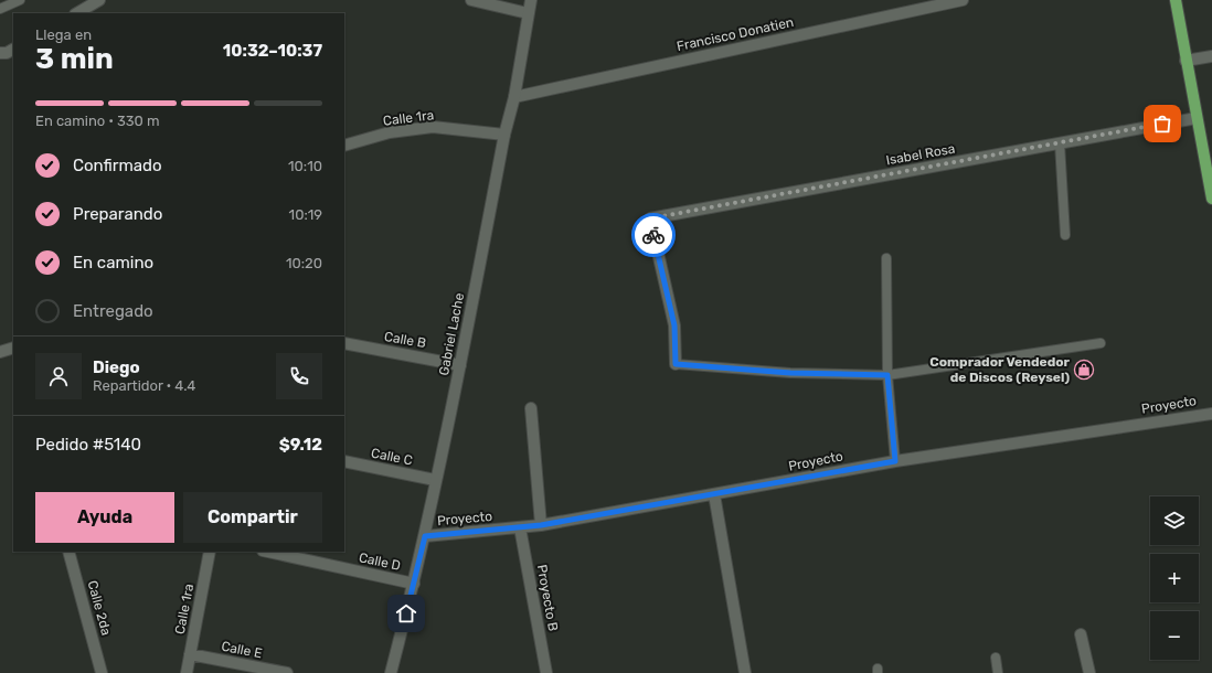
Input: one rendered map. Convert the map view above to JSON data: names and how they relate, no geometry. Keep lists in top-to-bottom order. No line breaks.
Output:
{"streets":{"street":["Francisco Donatien","Calle 1ra","Isabel Rosa","Gabriel Lache","Calle B","Proyecto","Calle C","Calle D","Proyecto B","Calle 2da","Calle E"]},"crossings":[["Francisco Donatien","Gabriel Lache"],["Calle 1ra","Gabriel Lache"],["Calle 1ra","Calle E"],["Gabriel Lache","Calle B"],["Gabriel Lache","Proyecto"],["Gabriel Lache","Calle C"],["Gabriel Lache","Calle D"],["Proyecto","Proyecto B"]],"places":{"shop":["Comprador Vendedor de Discos (Reysel)"]},"page":{"heading":["3 min","Llega en","10:32–10:37"],"panel":["Diego","Repartidor · 4.4","Pedido #5140","$9.12"],"bar":"En camino · 330 m","list":[["Confirmado","10:10"],["Preparando","10:19"],["En camino","10:20"],"Entregado"],"buttons":["Ayuda","Compartir"],"map_buttons":["+","−"]}}
